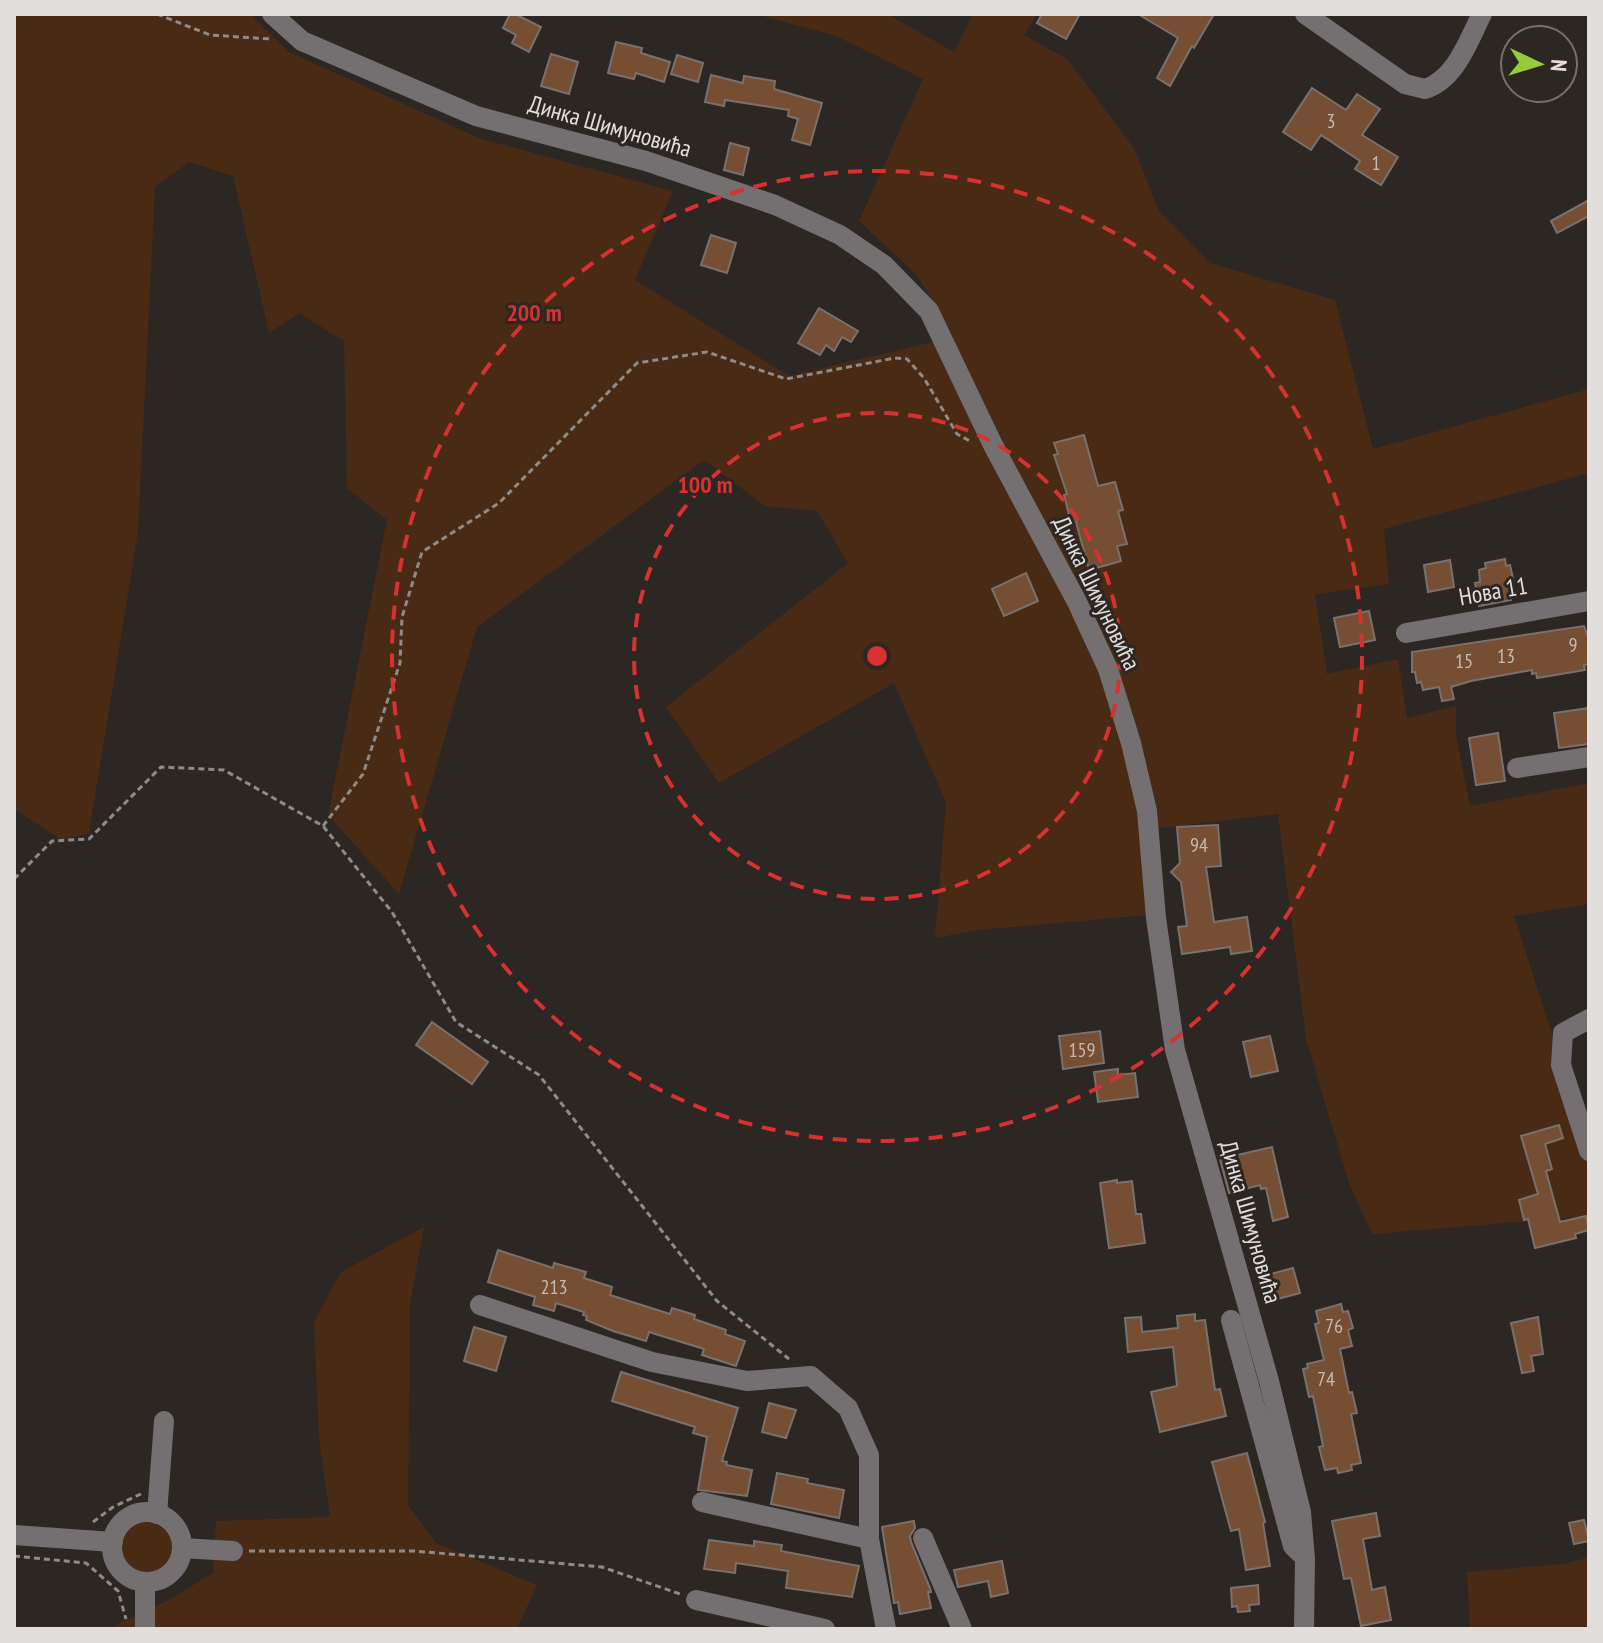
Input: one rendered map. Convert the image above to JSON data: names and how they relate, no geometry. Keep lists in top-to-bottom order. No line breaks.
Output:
{"streets":{"street":["Динка Шимуновића","Нова 11"]},"house_numbers":["3","1","9","13","15","94","159","213","76","74"],"north":"right","rings":["200 m","100 m"]}
